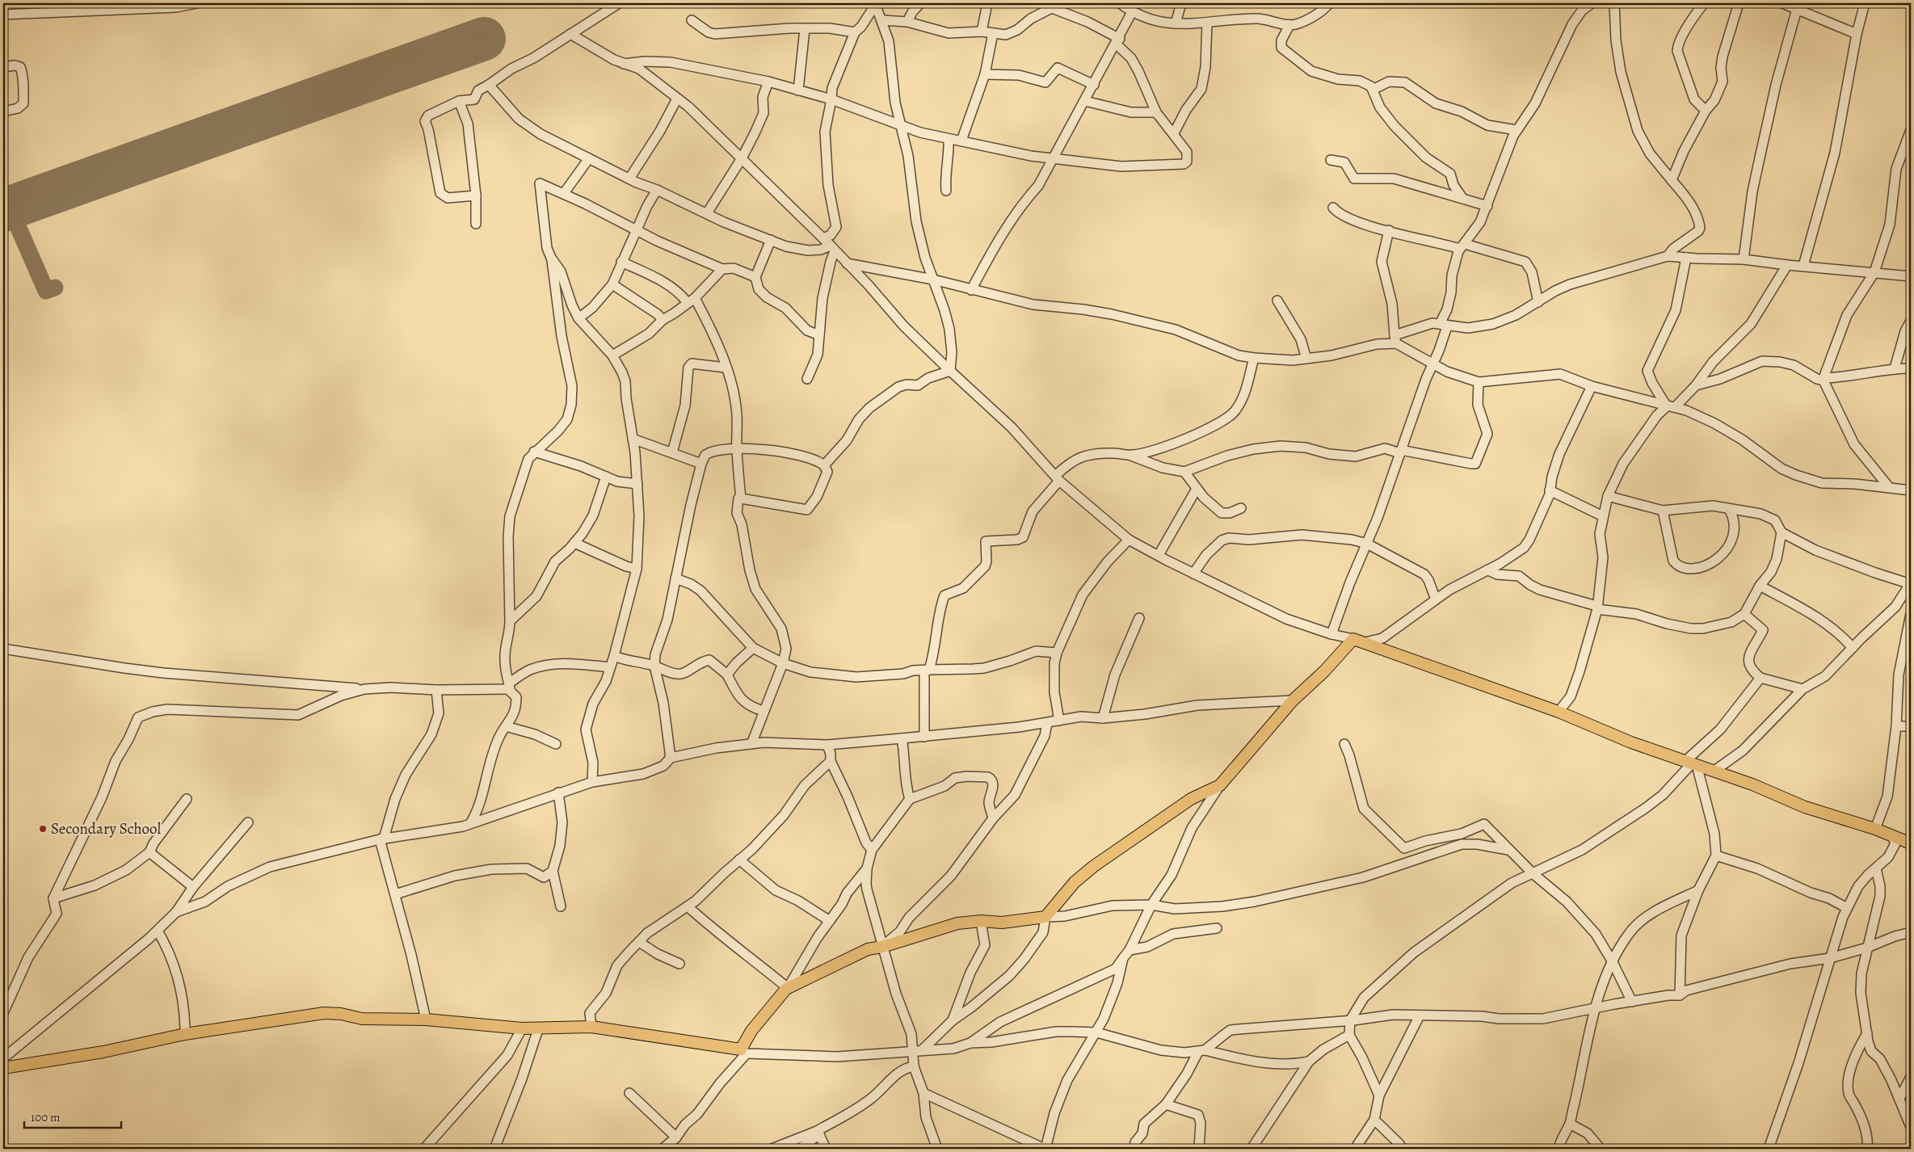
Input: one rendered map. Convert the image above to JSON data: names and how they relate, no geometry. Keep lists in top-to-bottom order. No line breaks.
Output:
{"places":["Secondary School"],"scale_bar":"100 m"}
